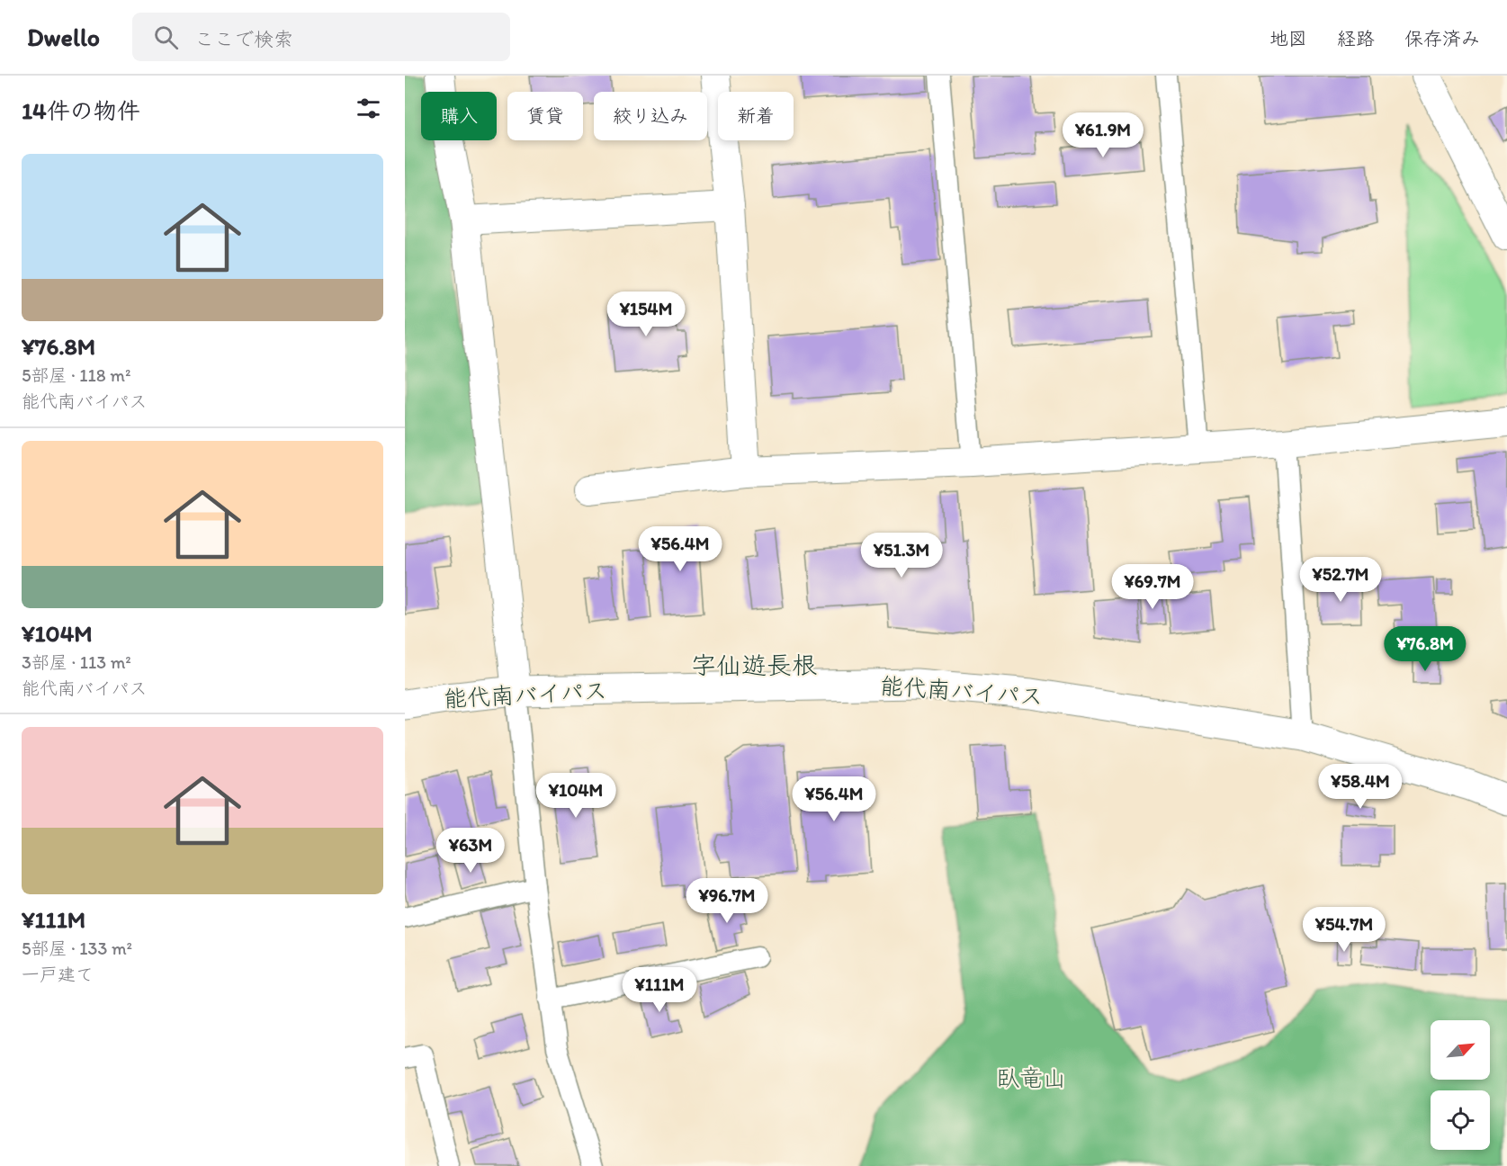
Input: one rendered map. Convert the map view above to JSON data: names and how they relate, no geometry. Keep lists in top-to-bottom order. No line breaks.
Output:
{"streets":{"highway":["能代南バイパス"]},"districts":["字仙遊長根"],"parks":["臥竜山"],"north":"top right","page":{"header":"Dwello","search":"ここで検索","nav":["地図","経路","保存済み"],"heading":"14件の物件","chip":["購入","賃貸","絞り込み","新着"],"price":["¥61.9M","¥154M","¥56.4M","¥51.3M","¥52.7M","¥69.7M","¥76.8M","¥58.4M","¥104M","¥56.4M","¥63M","¥96.7M","¥54.7M","¥111M"],"list":[{"name":"¥76.8M","note":"5部屋 · 118 m² · 能代南バイパス"},{"name":"¥104M","note":"3部屋 · 113 m² · 能代南バイパス"},{"name":"¥111M","note":"5部屋 · 133 m² · 一戸建て"}]}}
